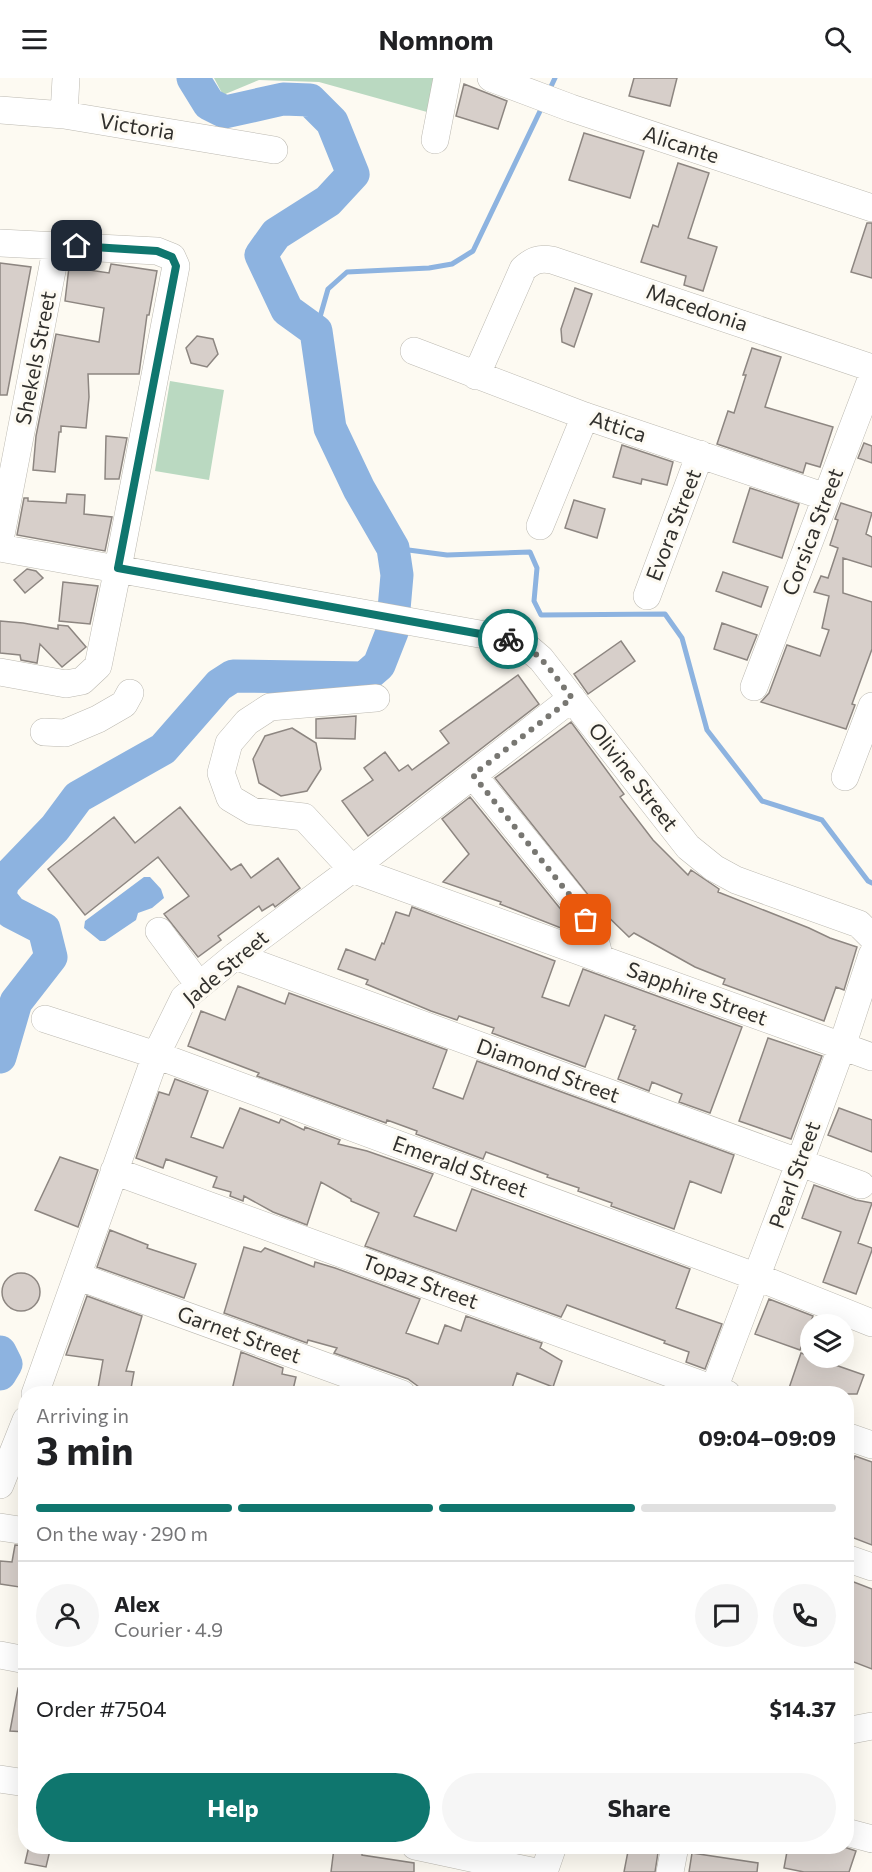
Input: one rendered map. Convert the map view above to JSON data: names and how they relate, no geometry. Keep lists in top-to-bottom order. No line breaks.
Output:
{"streets":{"street":["Victoria","Alicante","Macedonia","Shekels Street","Attica","Evora Street","Corsica Street","Olivine Street","Jade Street","Sapphire Street","Diamond Street","Emerald Street","Pearl Street","Topaz Street","Garnet Street"]},"crossings":[["Macedonia","Attica"],["Attica","Evora Street"],["Attica","Corsica Street"],["Olivine Street","Jade Street"],["Jade Street","Sapphire Street"],["Jade Street","Diamond Street"],["Jade Street","Emerald Street"],["Jade Street","Topaz Street"],["Jade Street","Garnet Street"],["Sapphire Street","Pearl Street"],["Diamond Street","Pearl Street"],["Emerald Street","Pearl Street"]],"page":{"header":"Nomnom","heading":["3 min","Arriving in","09:04–09:09"],"panel":["Alex","Courier · 4.9","Order #7504","$14.37"],"bar":"On the way · 290 m","buttons":["Help","Share"]}}
